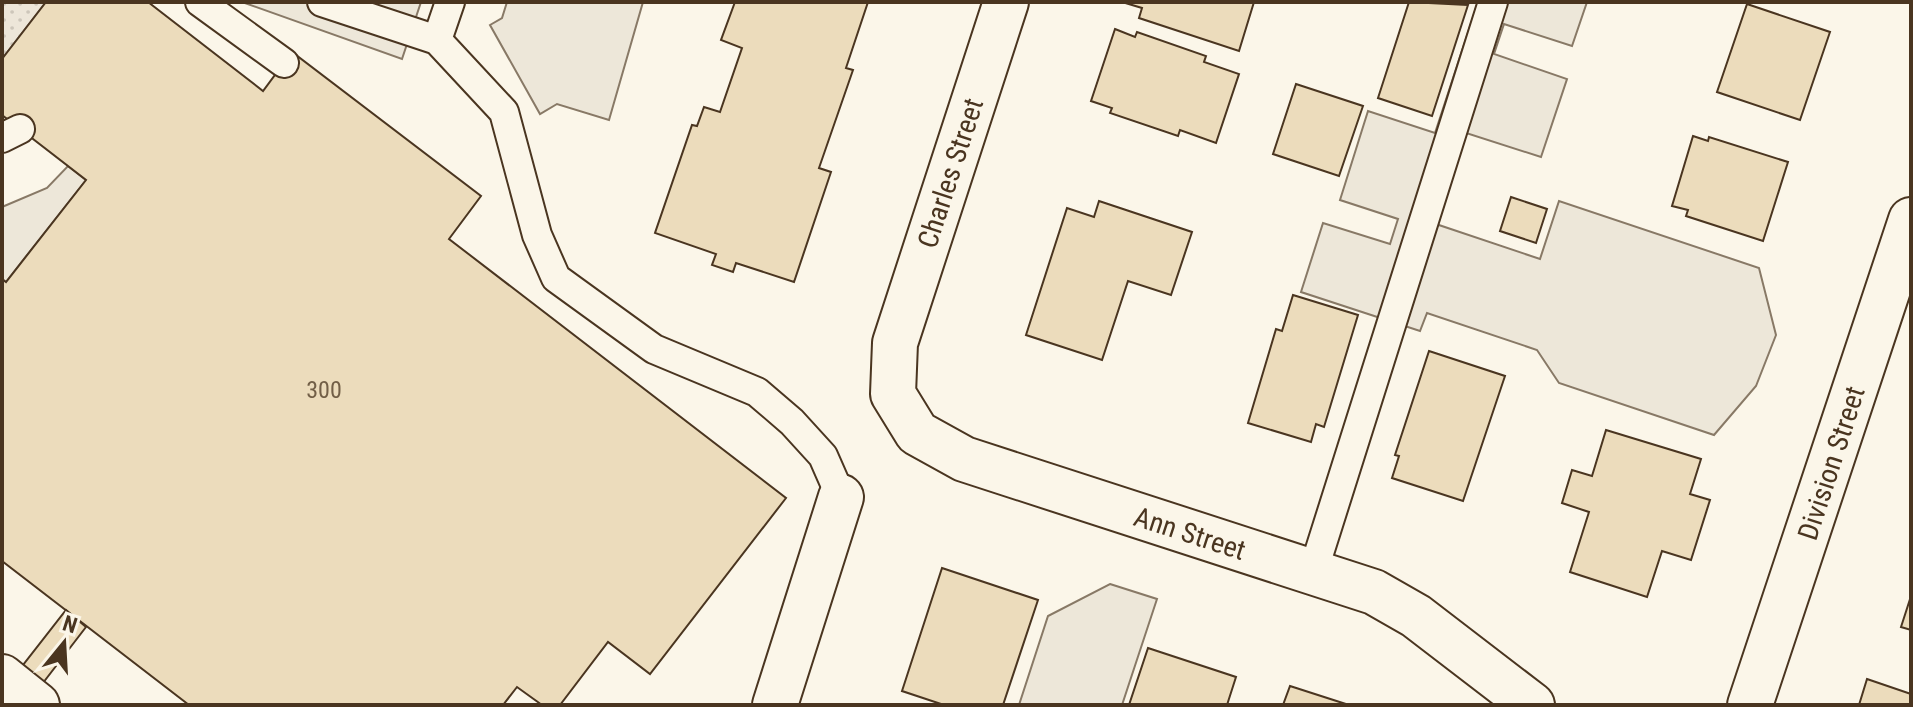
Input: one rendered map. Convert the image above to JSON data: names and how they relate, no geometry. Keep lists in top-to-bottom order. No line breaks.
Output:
{"streets":{"street":["Charles Street","Division Street","Ann Street"]},"crossings":[["Charles Street","Ann Street"]],"house_numbers":["300"],"north":"top"}
